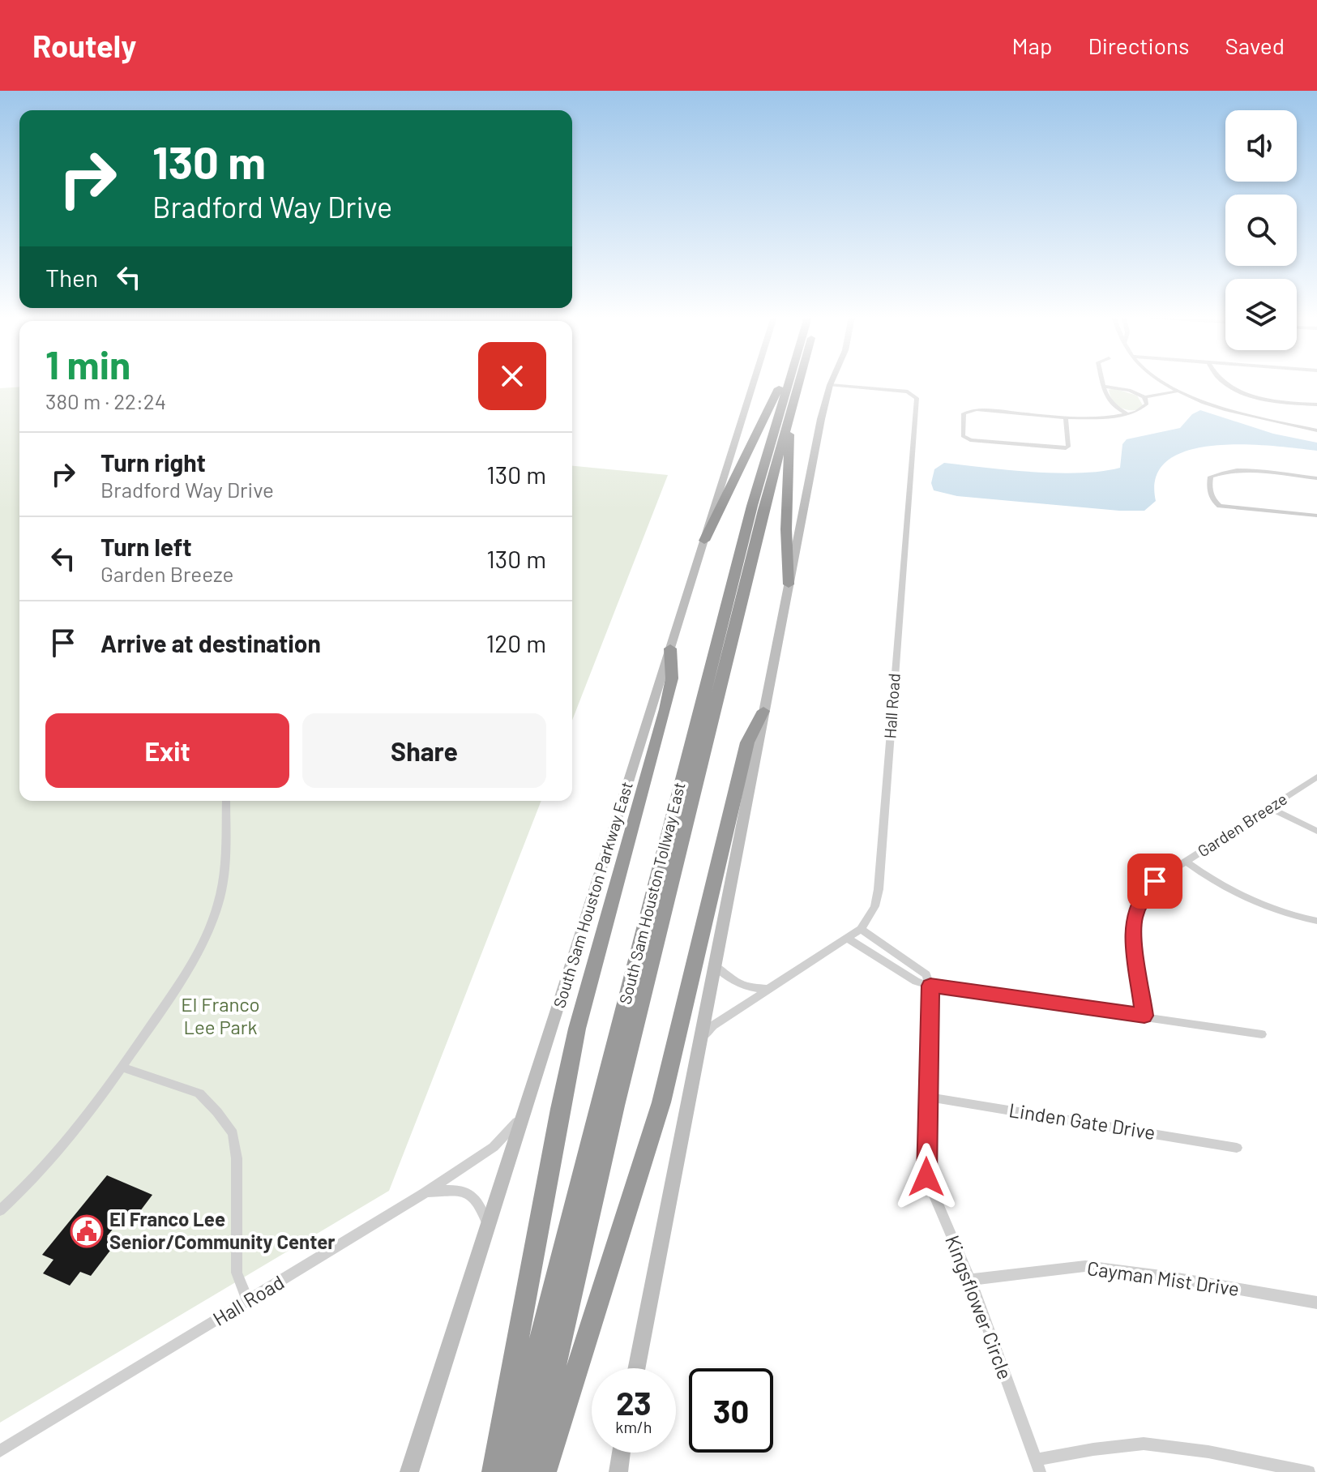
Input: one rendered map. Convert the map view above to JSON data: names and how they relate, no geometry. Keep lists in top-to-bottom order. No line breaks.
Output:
{"streets":{"highway":["South Sam Houston Tollway East"],"main road":["South Sam Houston Parkway East"],"street":["Hall Road","Garden Breeze","Linden Gate Drive","Cayman Mist Drive","Kingsflower Circle"]},"crossings":[["Hall Road","South Sam Houston Parkway East"],["Linden Gate Drive","Kingsflower Circle"],["Cayman Mist Drive","Kingsflower Circle"]],"parks":["El Franco Lee Park"],"places":{"public building":["El Franco Lee Senior/Community Center"]},"page":{"header":"Routely","nav":["Map","Directions","Saved"],"turn":["130 m","Bradford Way Drive"],"then":"Then","heading":["1 min","380 m · 22:24"],"list":[{"name":"Turn right","note":"Bradford Way Drive","value":"130 m"},{"name":"Turn left","note":"Garden Breeze","value":"130 m"},{"name":"Arrive at destination","value":"120 m"}],"buttons":["Exit","Share"],"speed":"23 km/h","limit":"30"}}
